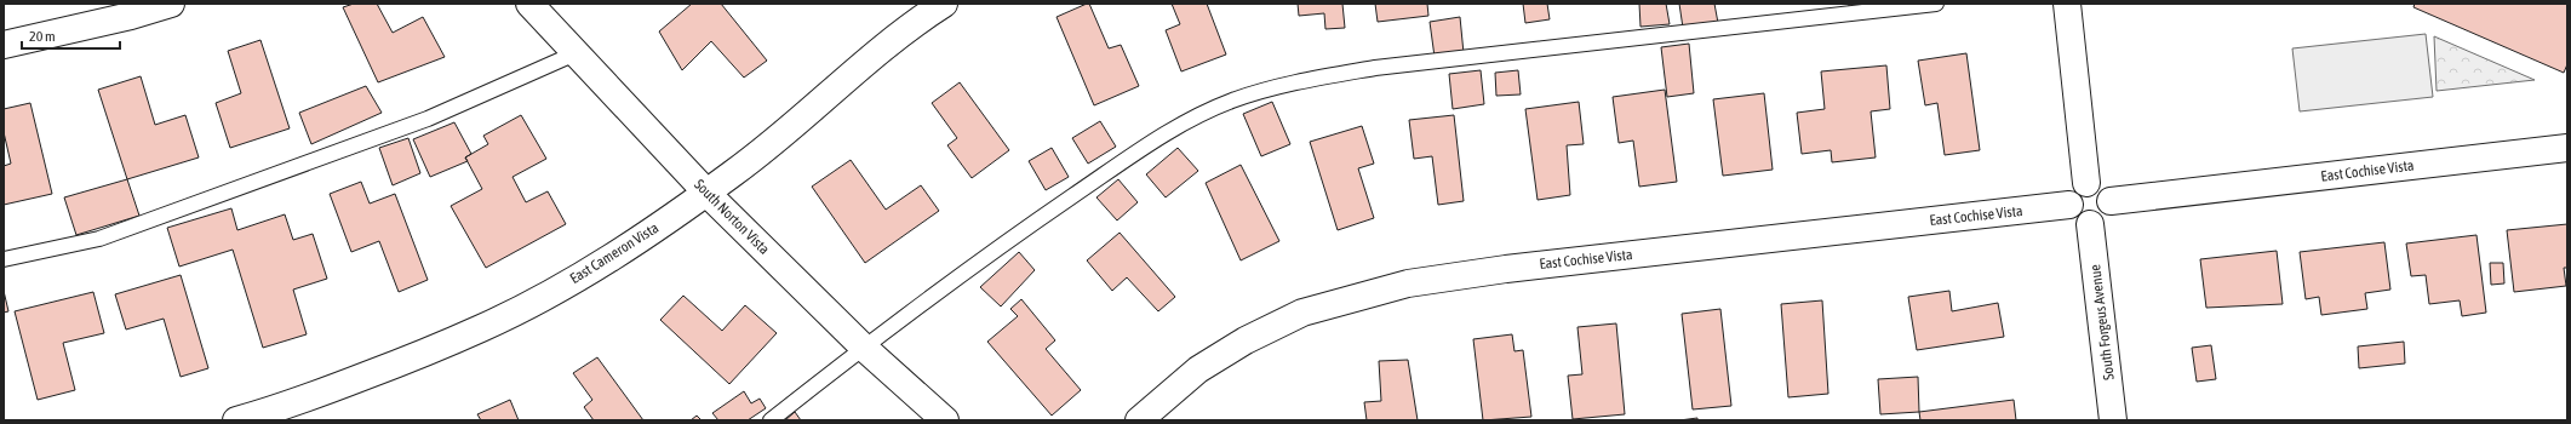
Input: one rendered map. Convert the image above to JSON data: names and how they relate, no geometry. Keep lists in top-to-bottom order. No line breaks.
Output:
{"streets":{"street":["East Cochise Vista","South Norton Vista","East Cameron Vista","South Forgeus Avenue"]},"crossings":[["East Cochise Vista","South Forgeus Avenue"],["South Norton Vista","East Cameron Vista"]],"scale_bar":"20 m"}
